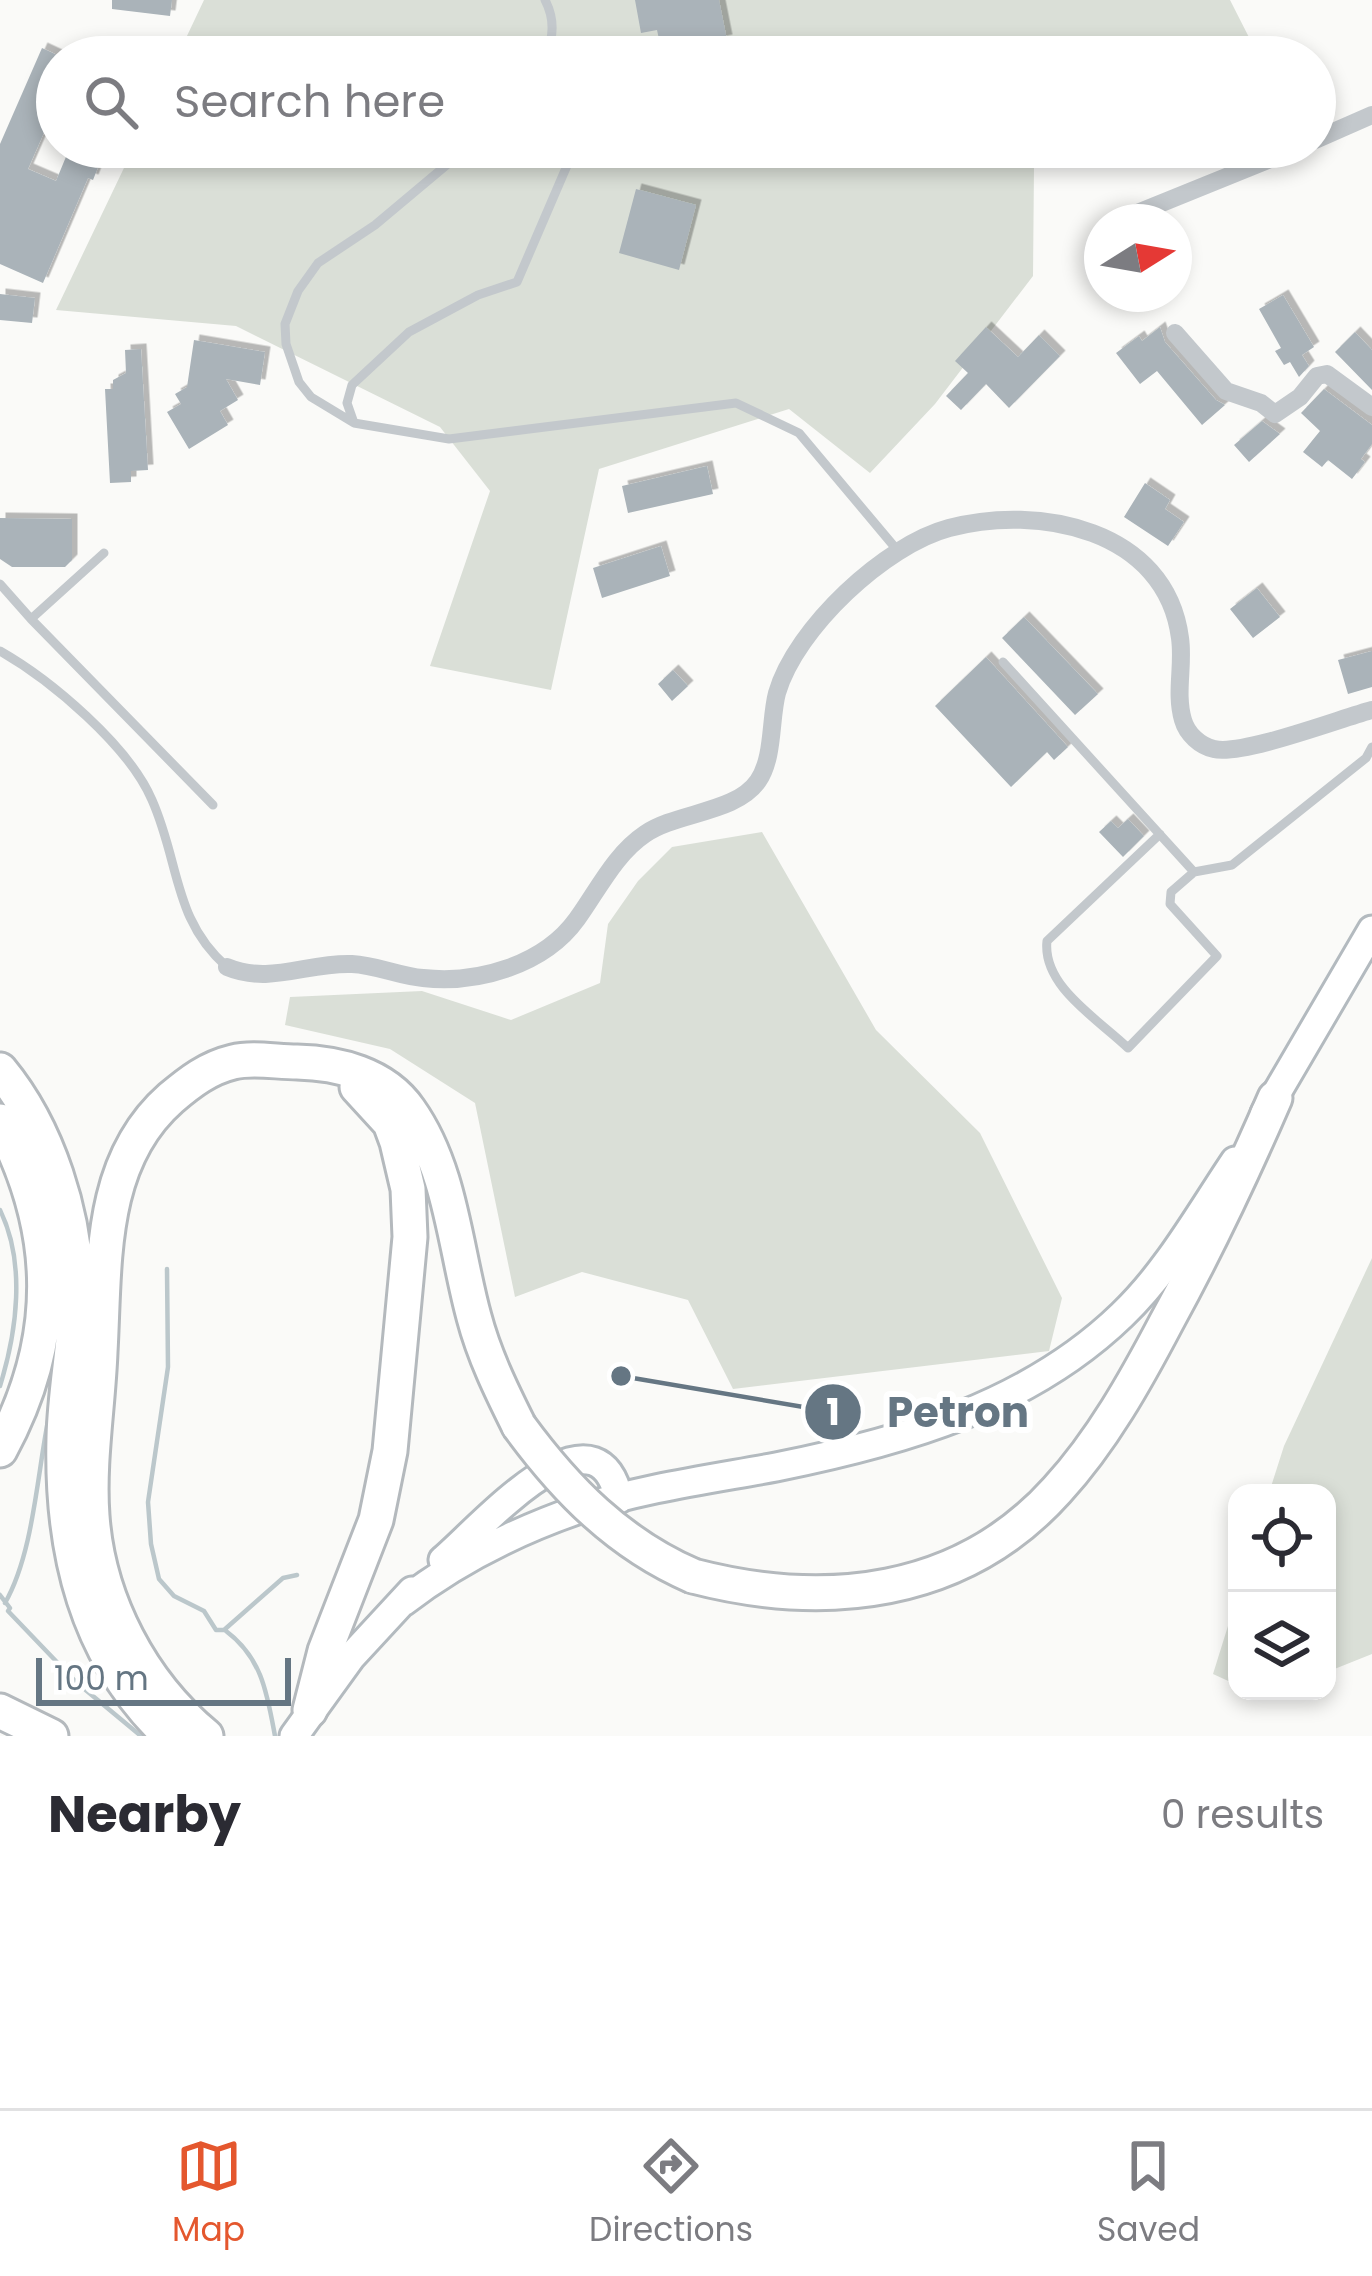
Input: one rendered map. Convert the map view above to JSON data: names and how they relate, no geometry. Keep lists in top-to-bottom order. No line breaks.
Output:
{"places":["Petron"],"scale_bar":"100 m","north":"right","page":{"search":"Search here","scale":"100 m","heading":["Nearby","0 results"],"nav":["Map","Directions","Saved"]}}
